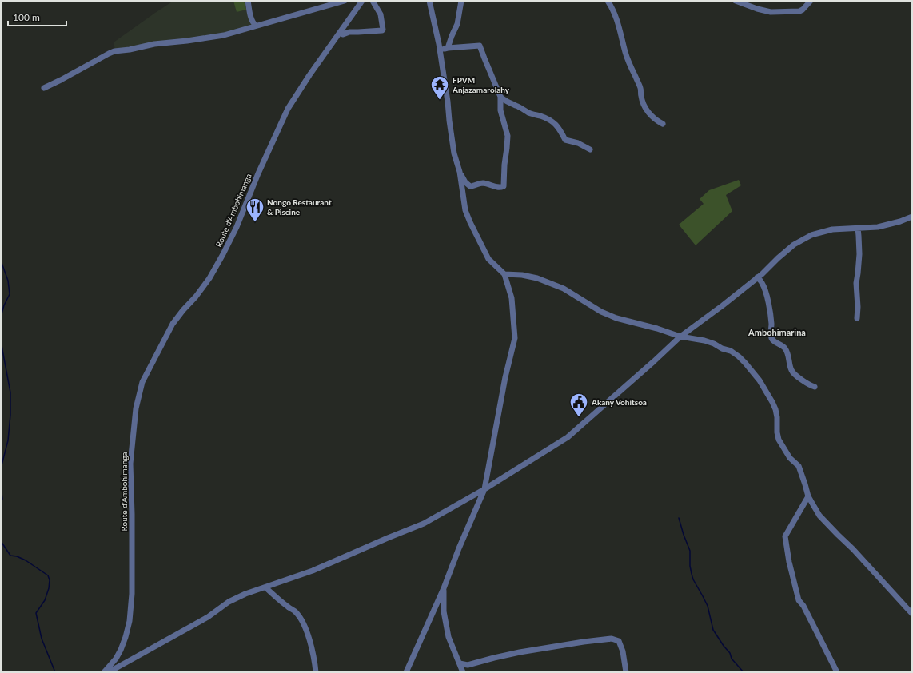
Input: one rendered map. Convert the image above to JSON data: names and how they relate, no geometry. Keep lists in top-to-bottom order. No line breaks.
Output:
{"streets":{"street":["Route d'Ambohimanga"]},"districts":["Ambohimarina"],"places":{"temple":["FPVM Anjazamarolahy"],"restaurant":["Nongo Restaurant & Piscine"],"public building":["Akany Vohitsoa"]},"scale_bar":"100 m"}
